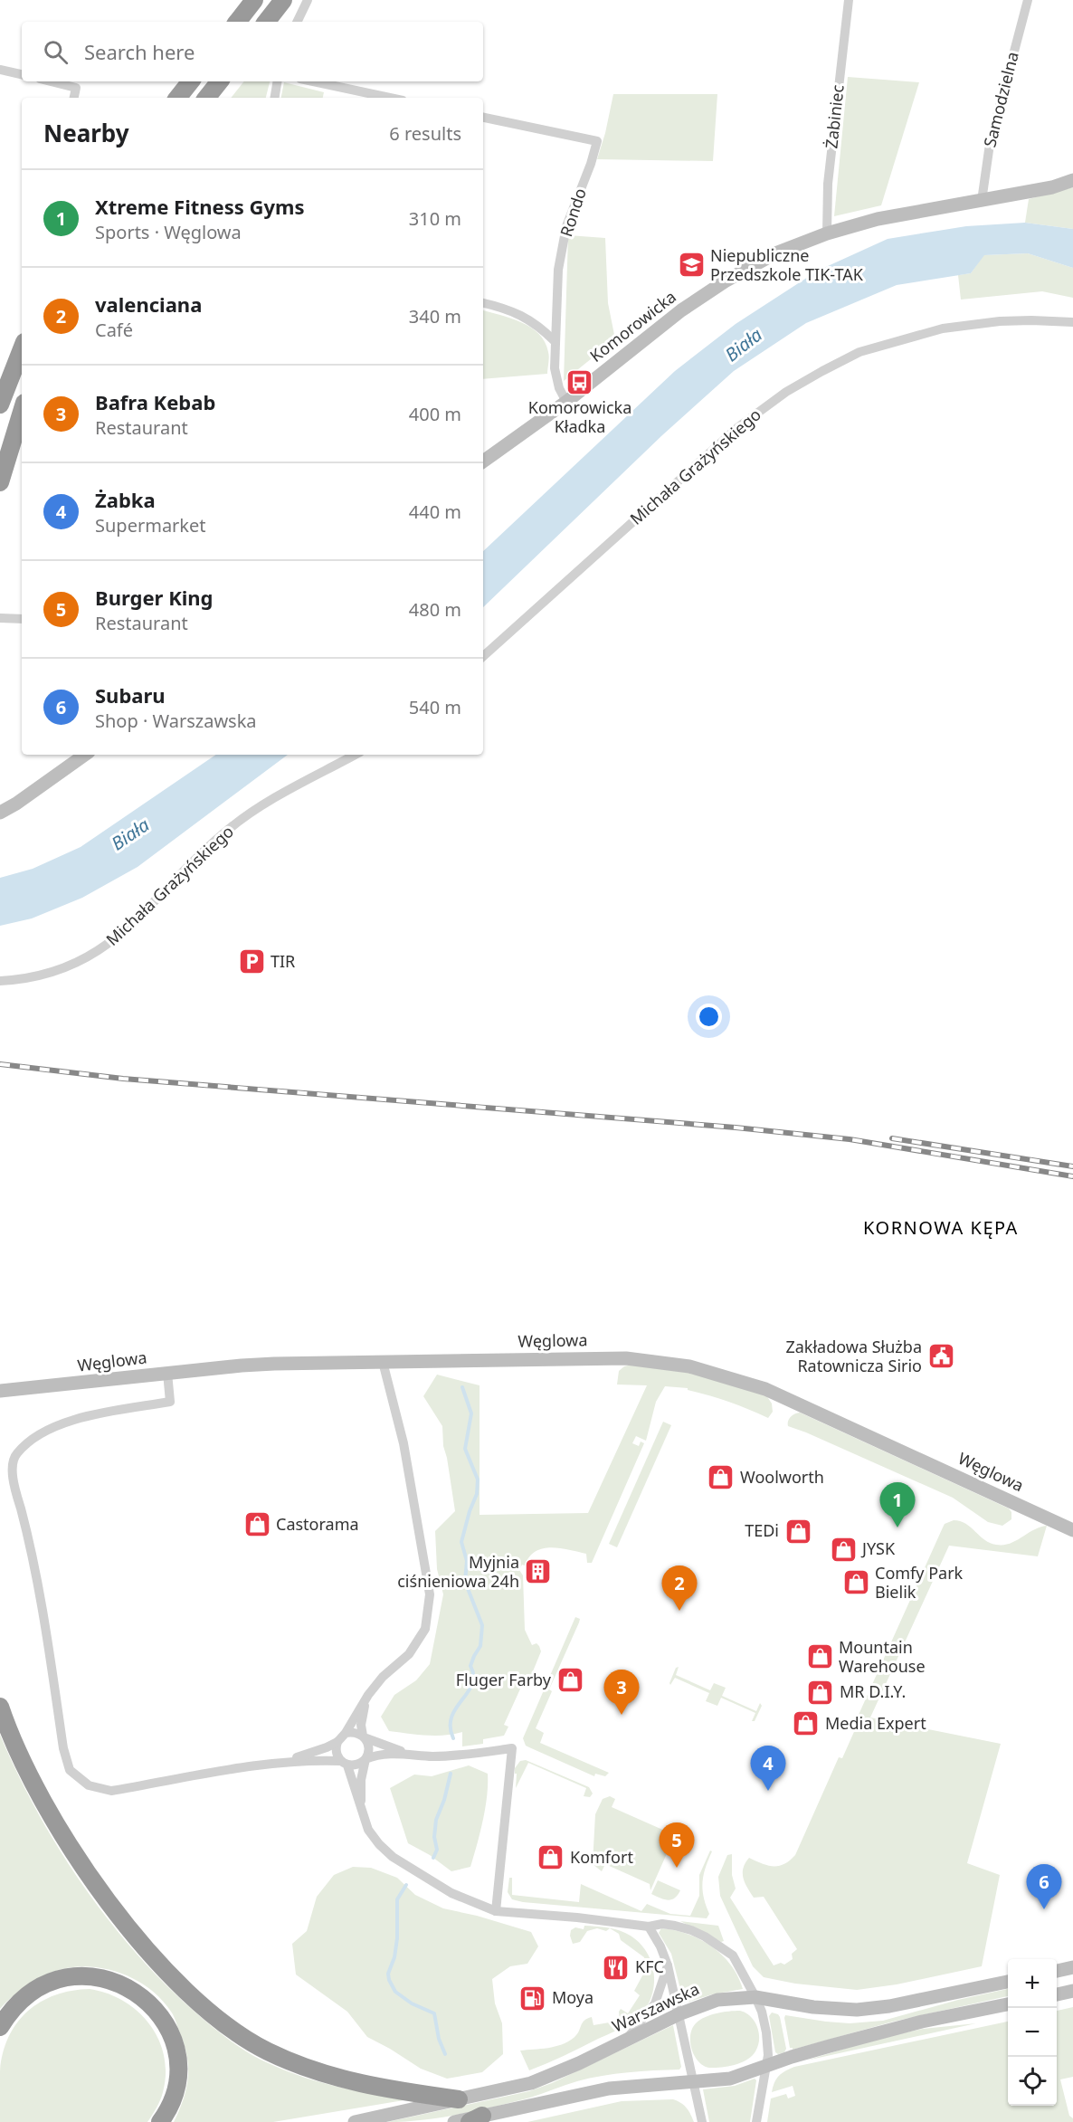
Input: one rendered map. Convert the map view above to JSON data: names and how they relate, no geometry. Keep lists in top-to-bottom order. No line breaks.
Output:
{"streets":{"street":["Samodzielna","Żabiniec","Rondo","Komorowicka","Michała Grażyńskiego","Węglowa","Warszawska"]},"crossings":[["Samodzielna","Komorowicka"],["Żabiniec","Komorowicka"],["Rondo","Komorowicka"]],"districts":["KORNOWA KĘPA"],"water":["Biała"],"places":{"school or university":["Niepubliczne Przedszkole TIK-TAK"],"bus stop":["Komorowicka Kładka"],"parking":["TIR"],"public building":["Zakładowa Służba Ratownicza Sirio"],"shop":["Woolworth","Castorama","TEDi","JYSK","Comfy Park Bielik","Mountain Warehouse","Fluger Farby","MR D.I.Y.","Media Expert","Komfort"],"building":["Myjnia ciśnieniowa 24h"],"restaurant":["KFC"],"fuel station":["Moya"]},"page":{"search":"Search here","heading":["Nearby","6 results"],"list":[{"mark":"1","name":"Xtreme Fitness Gyms","note":"Sports · Węglowa","value":"310 m"},{"mark":"2","name":"valenciana","note":"Café","value":"340 m"},{"mark":"3","name":"Bafra Kebab","note":"Restaurant","value":"400 m"},{"mark":"4","name":"Żabka","note":"Supermarket","value":"440 m"},{"mark":"5","name":"Burger King","note":"Restaurant","value":"480 m"},{"mark":"6","name":"Subaru","note":"Shop · Warszawska","value":"540 m"}],"pins":["1","2","3","4","5","6"],"map_buttons":["+","−"]}}
